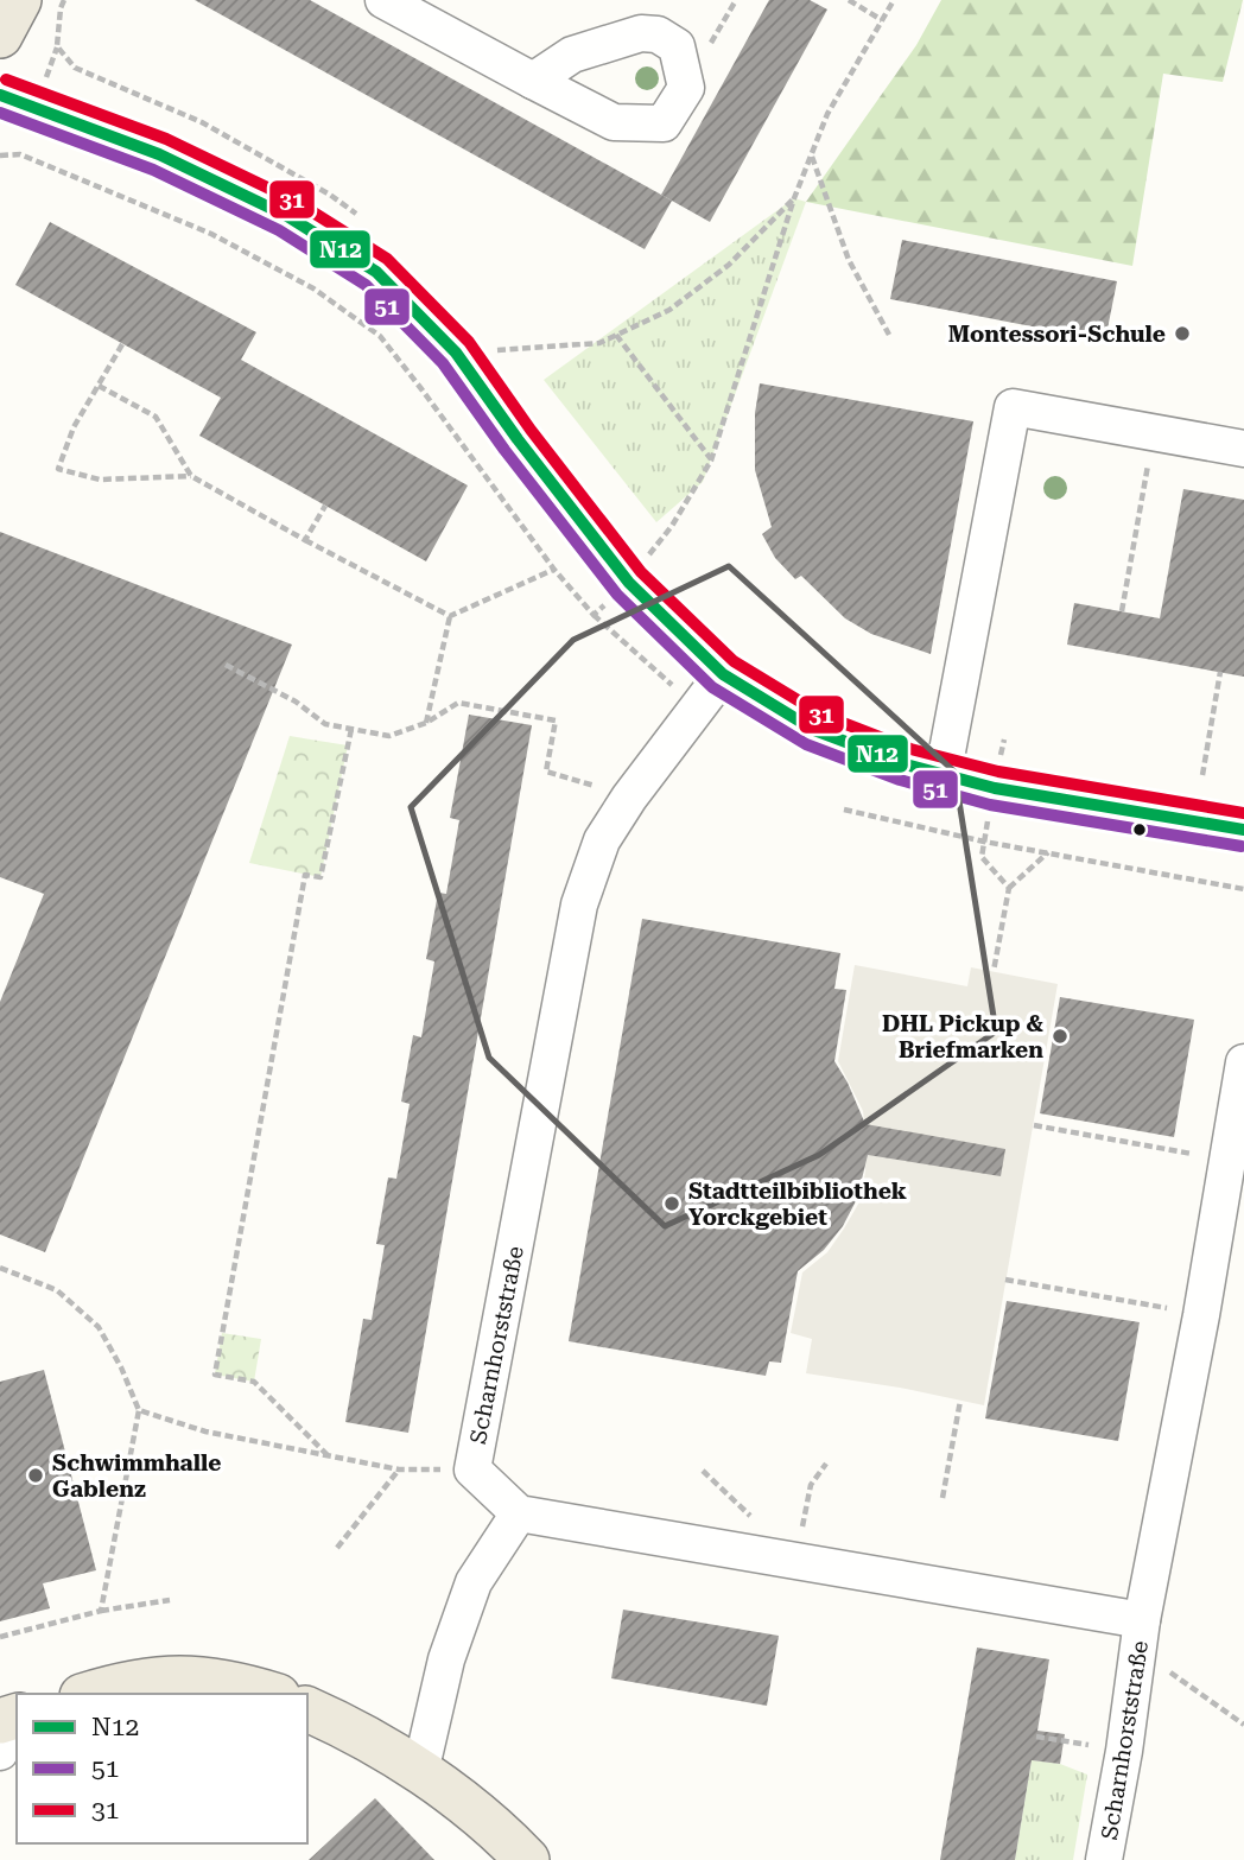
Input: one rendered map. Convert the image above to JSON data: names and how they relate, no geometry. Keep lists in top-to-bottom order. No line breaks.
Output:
{"streets":{"street":["Scharnhorststraße"]},"places":["Montessori-Schule","DHL Pickup & Briefmarken","Stadtteilbibliothek Yorckgebiet","Schwimmhalle Gablenz"],"lines":["transit line 31","transit line N12","transit line 51"],"legend":["N12","51","31"]}
